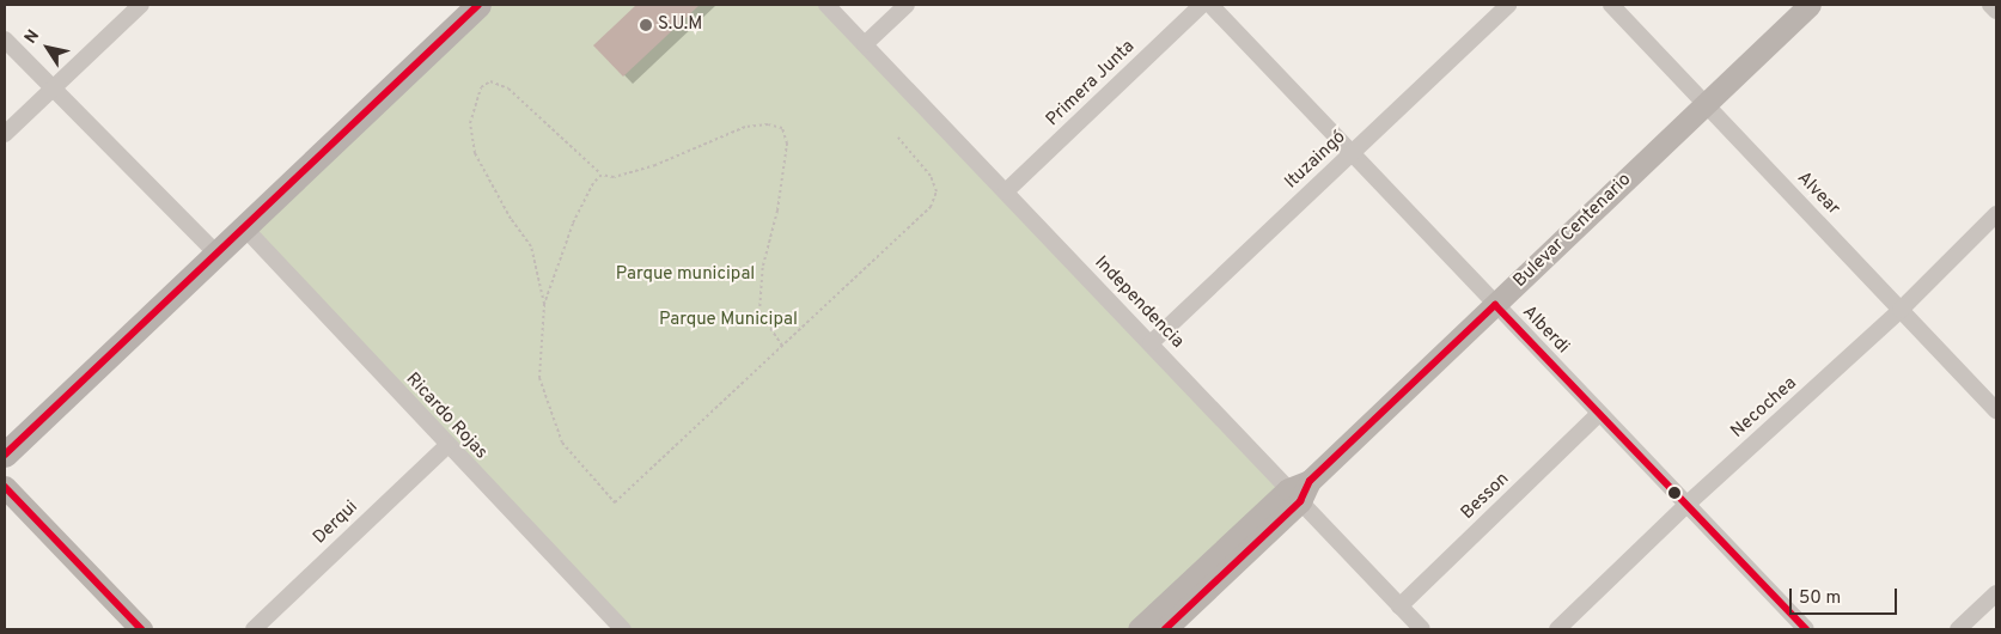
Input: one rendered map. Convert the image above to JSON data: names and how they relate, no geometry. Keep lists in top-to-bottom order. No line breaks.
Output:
{"streets":{"main road":["Bulevar Centenario"],"street":["Primera Junta","Ituzaingó","Alvear","Independencia","Alberdi","Necochea","Ricardo Rojas","Besson","Derqui"]},"crossings":[["Primera Junta","Independencia"],["Ituzaingó","Independencia"],["Ituzaingó","Alberdi"],["Alvear","Bulevar Centenario"],["Alvear","Necochea"],["Bulevar Centenario","Independencia"],["Bulevar Centenario","Alberdi"],["Independencia","Besson"],["Alberdi","Necochea"],["Alberdi","Besson"],["Ricardo Rojas","Derqui"]],"parks":["Parque municipal","Parque Municipal"],"places":["S.U.M"],"scale_bar":"50 m","north":"top left"}
